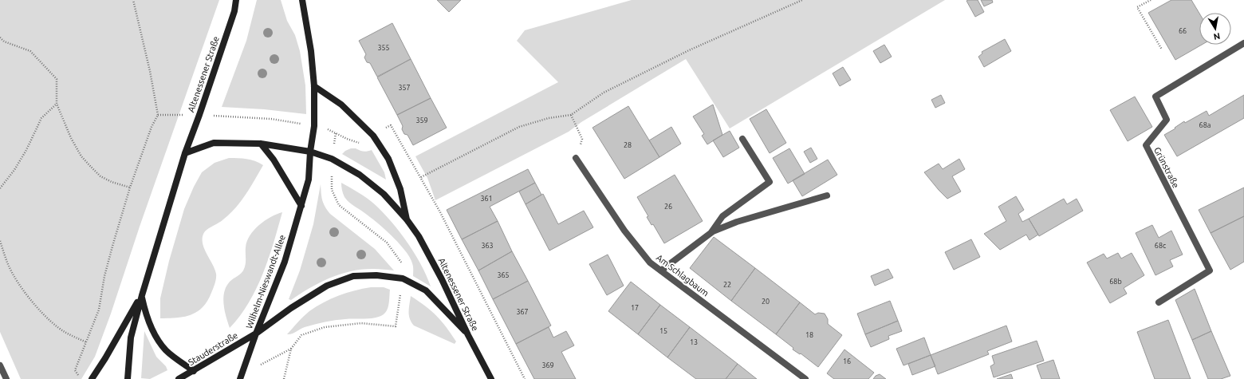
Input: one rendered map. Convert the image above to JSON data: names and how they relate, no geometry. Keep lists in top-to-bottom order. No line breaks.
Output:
{"streets":{"main road":["Altenessener Straße","Wilhelm-Nieswandt-Allee","Stauderstraße"],"street":["Grünstraße","Am Schlagbaum"]},"crossings":[["Altenessener Straße","Wilhelm-Nieswandt-Allee"],["Wilhelm-Nieswandt-Allee","Stauderstraße"]],"house_numbers":["66","355","357","359","68a","28","361","26","363","68c","365","68b","22","20","17","367","15","18","13","16","369"],"north":"bottom"}
